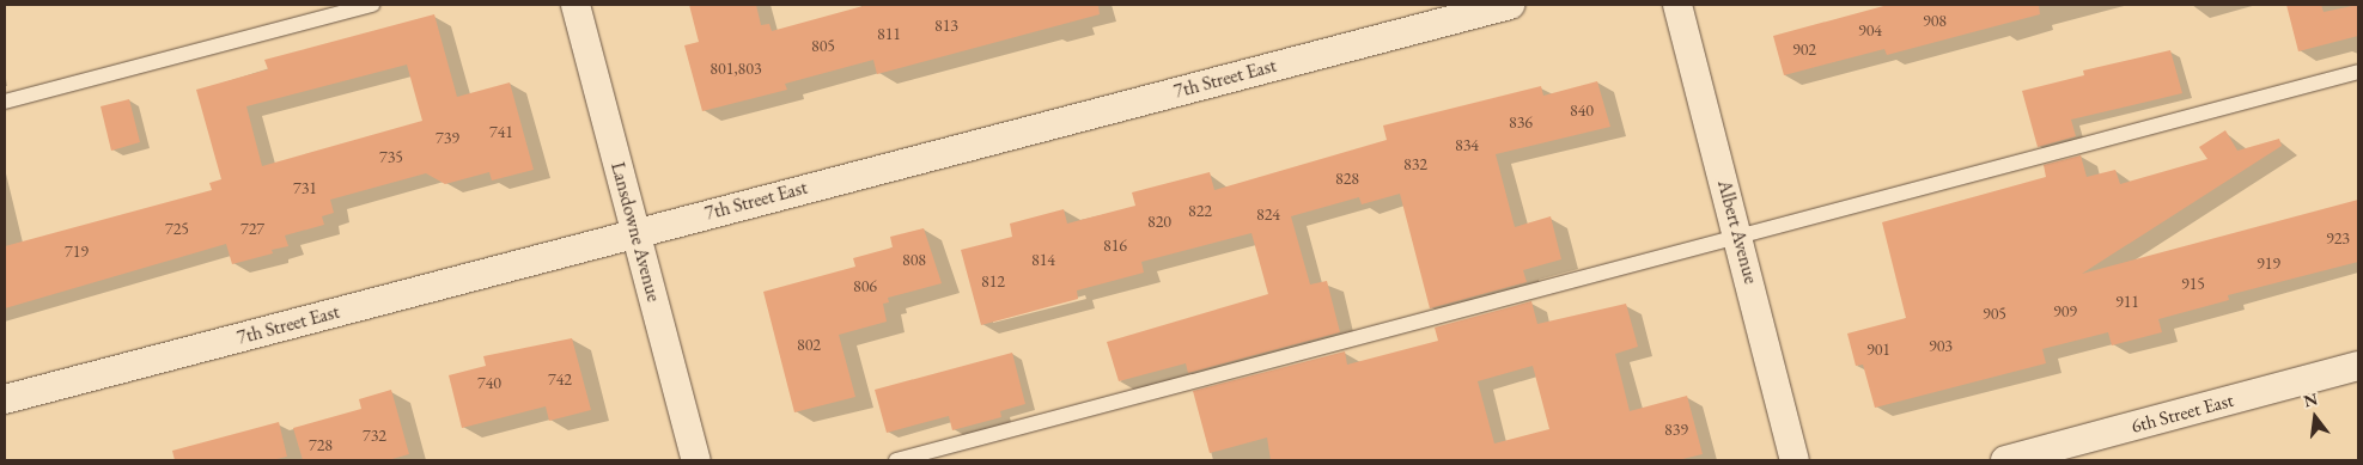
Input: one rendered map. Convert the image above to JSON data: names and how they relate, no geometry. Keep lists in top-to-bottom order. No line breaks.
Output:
{"streets":{"street":["7th Street East","Lansdowne Avenue","Albert Avenue","6th Street East"]},"crossings":[["7th Street East","Lansdowne Avenue"]],"house_numbers":["908","813","904","811","805","902","801,803","840","836","741","739","834","735","832","828","731","822","824","820","725","727","923","816","719","808","814","919","812","915","806","911","909","905","802","903","901","742","740","839","732","728"],"north":"top"}
